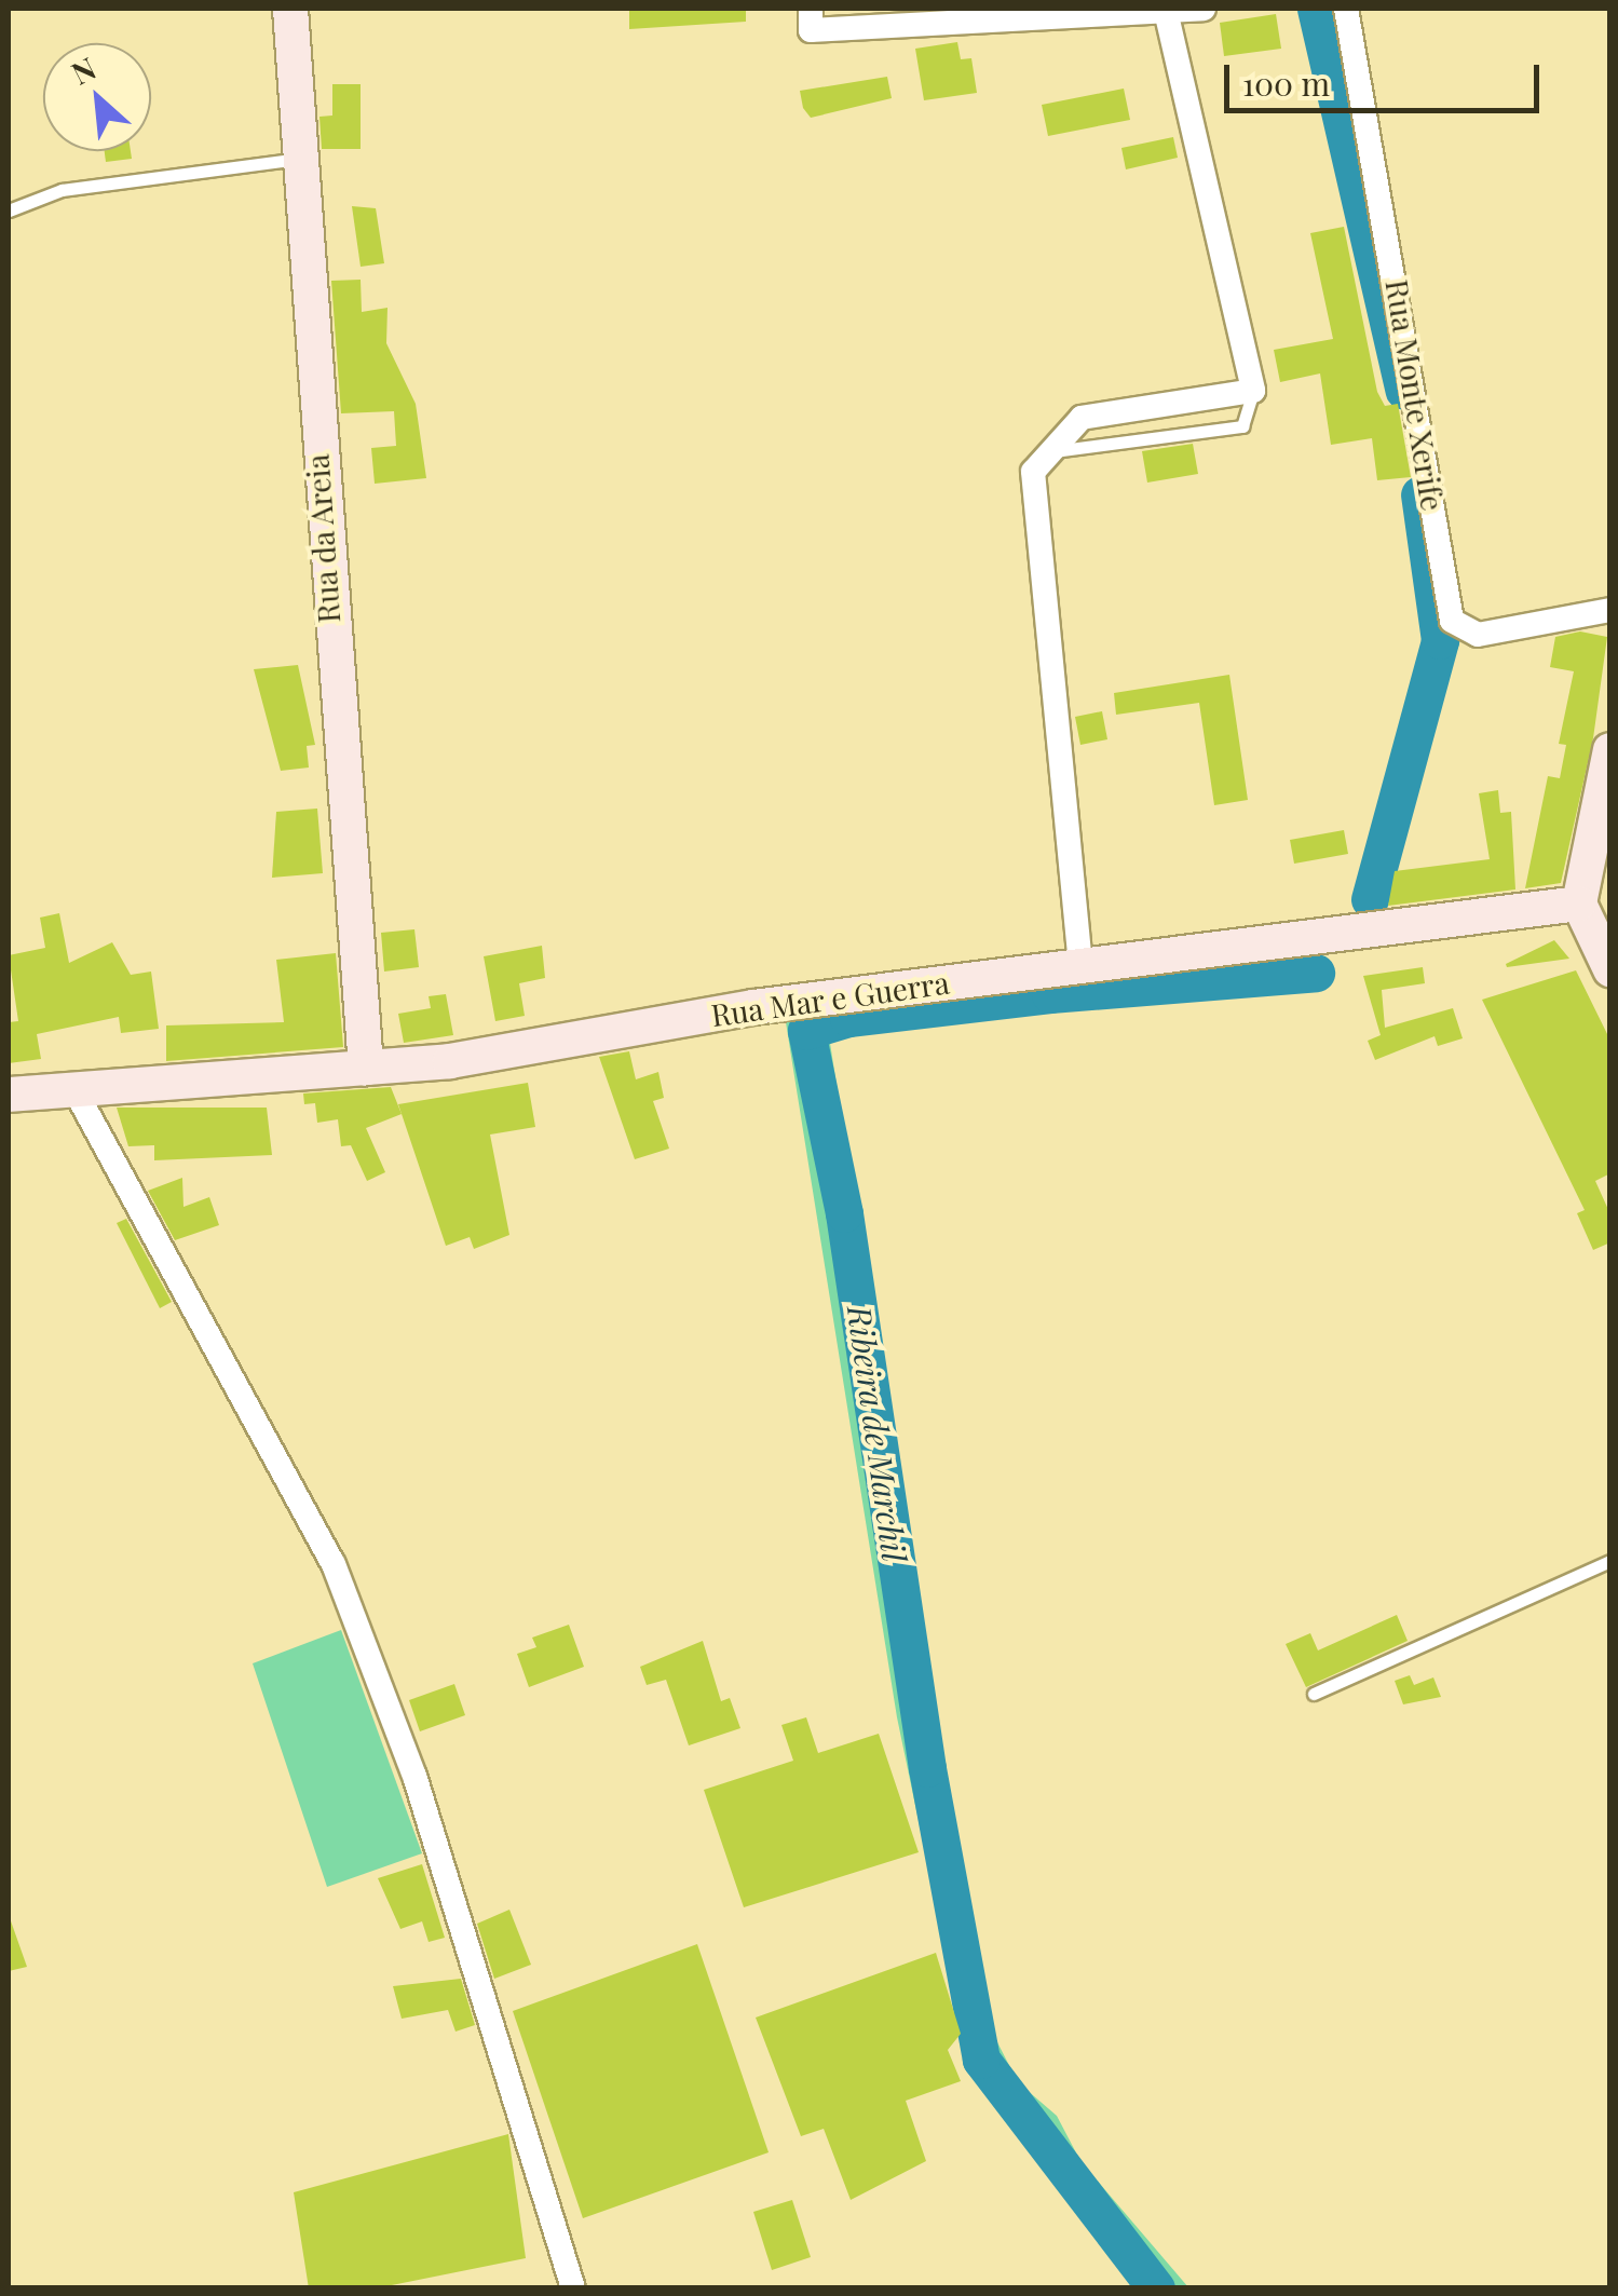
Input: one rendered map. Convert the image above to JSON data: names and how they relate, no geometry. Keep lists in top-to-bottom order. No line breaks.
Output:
{"streets":{"street":["Rua Monte Xerife","Rua da Areia","Rua Mar e Guerra"]},"crossings":[["Rua da Areia","Rua Mar e Guerra"]],"water":["Ribeira de Marchil"],"scale_bar":"100 m","north":"top left"}
